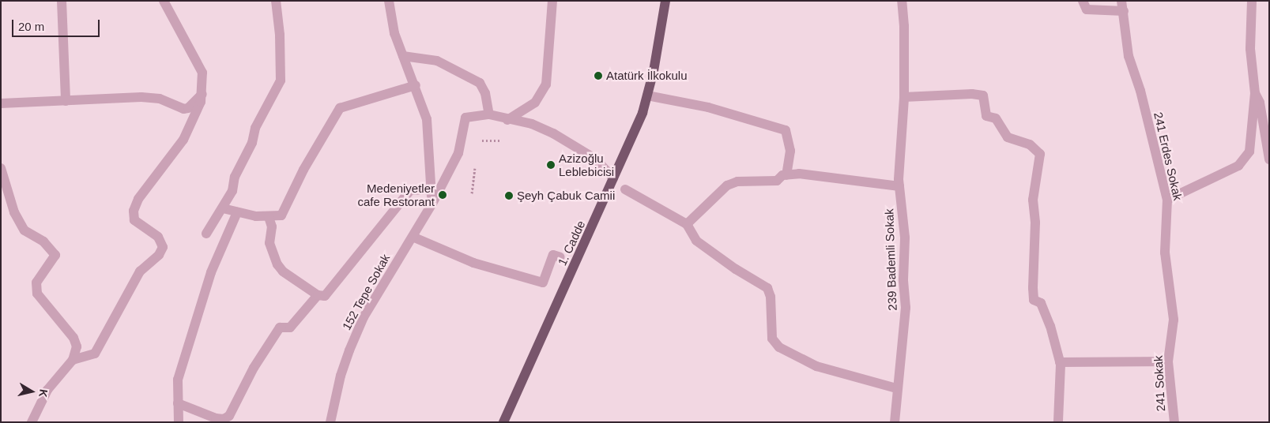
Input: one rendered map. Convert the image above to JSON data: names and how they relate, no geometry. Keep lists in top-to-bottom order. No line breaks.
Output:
{"streets":{"main road":["1. Cadde"],"street":["241 Erdes Sokak","239 Bademli Sokak","152 Tepe Sokak","241 Sokak"]},"crossings":[["241 Erdes Sokak","241 Sokak"]],"places":["Atatürk İlkokulu","Azizoğlu Leblebicisi","Medeniyetler cafe Restorant","Şeyh Çabuk Camii"],"scale_bar":"20 m","north":"right"}
